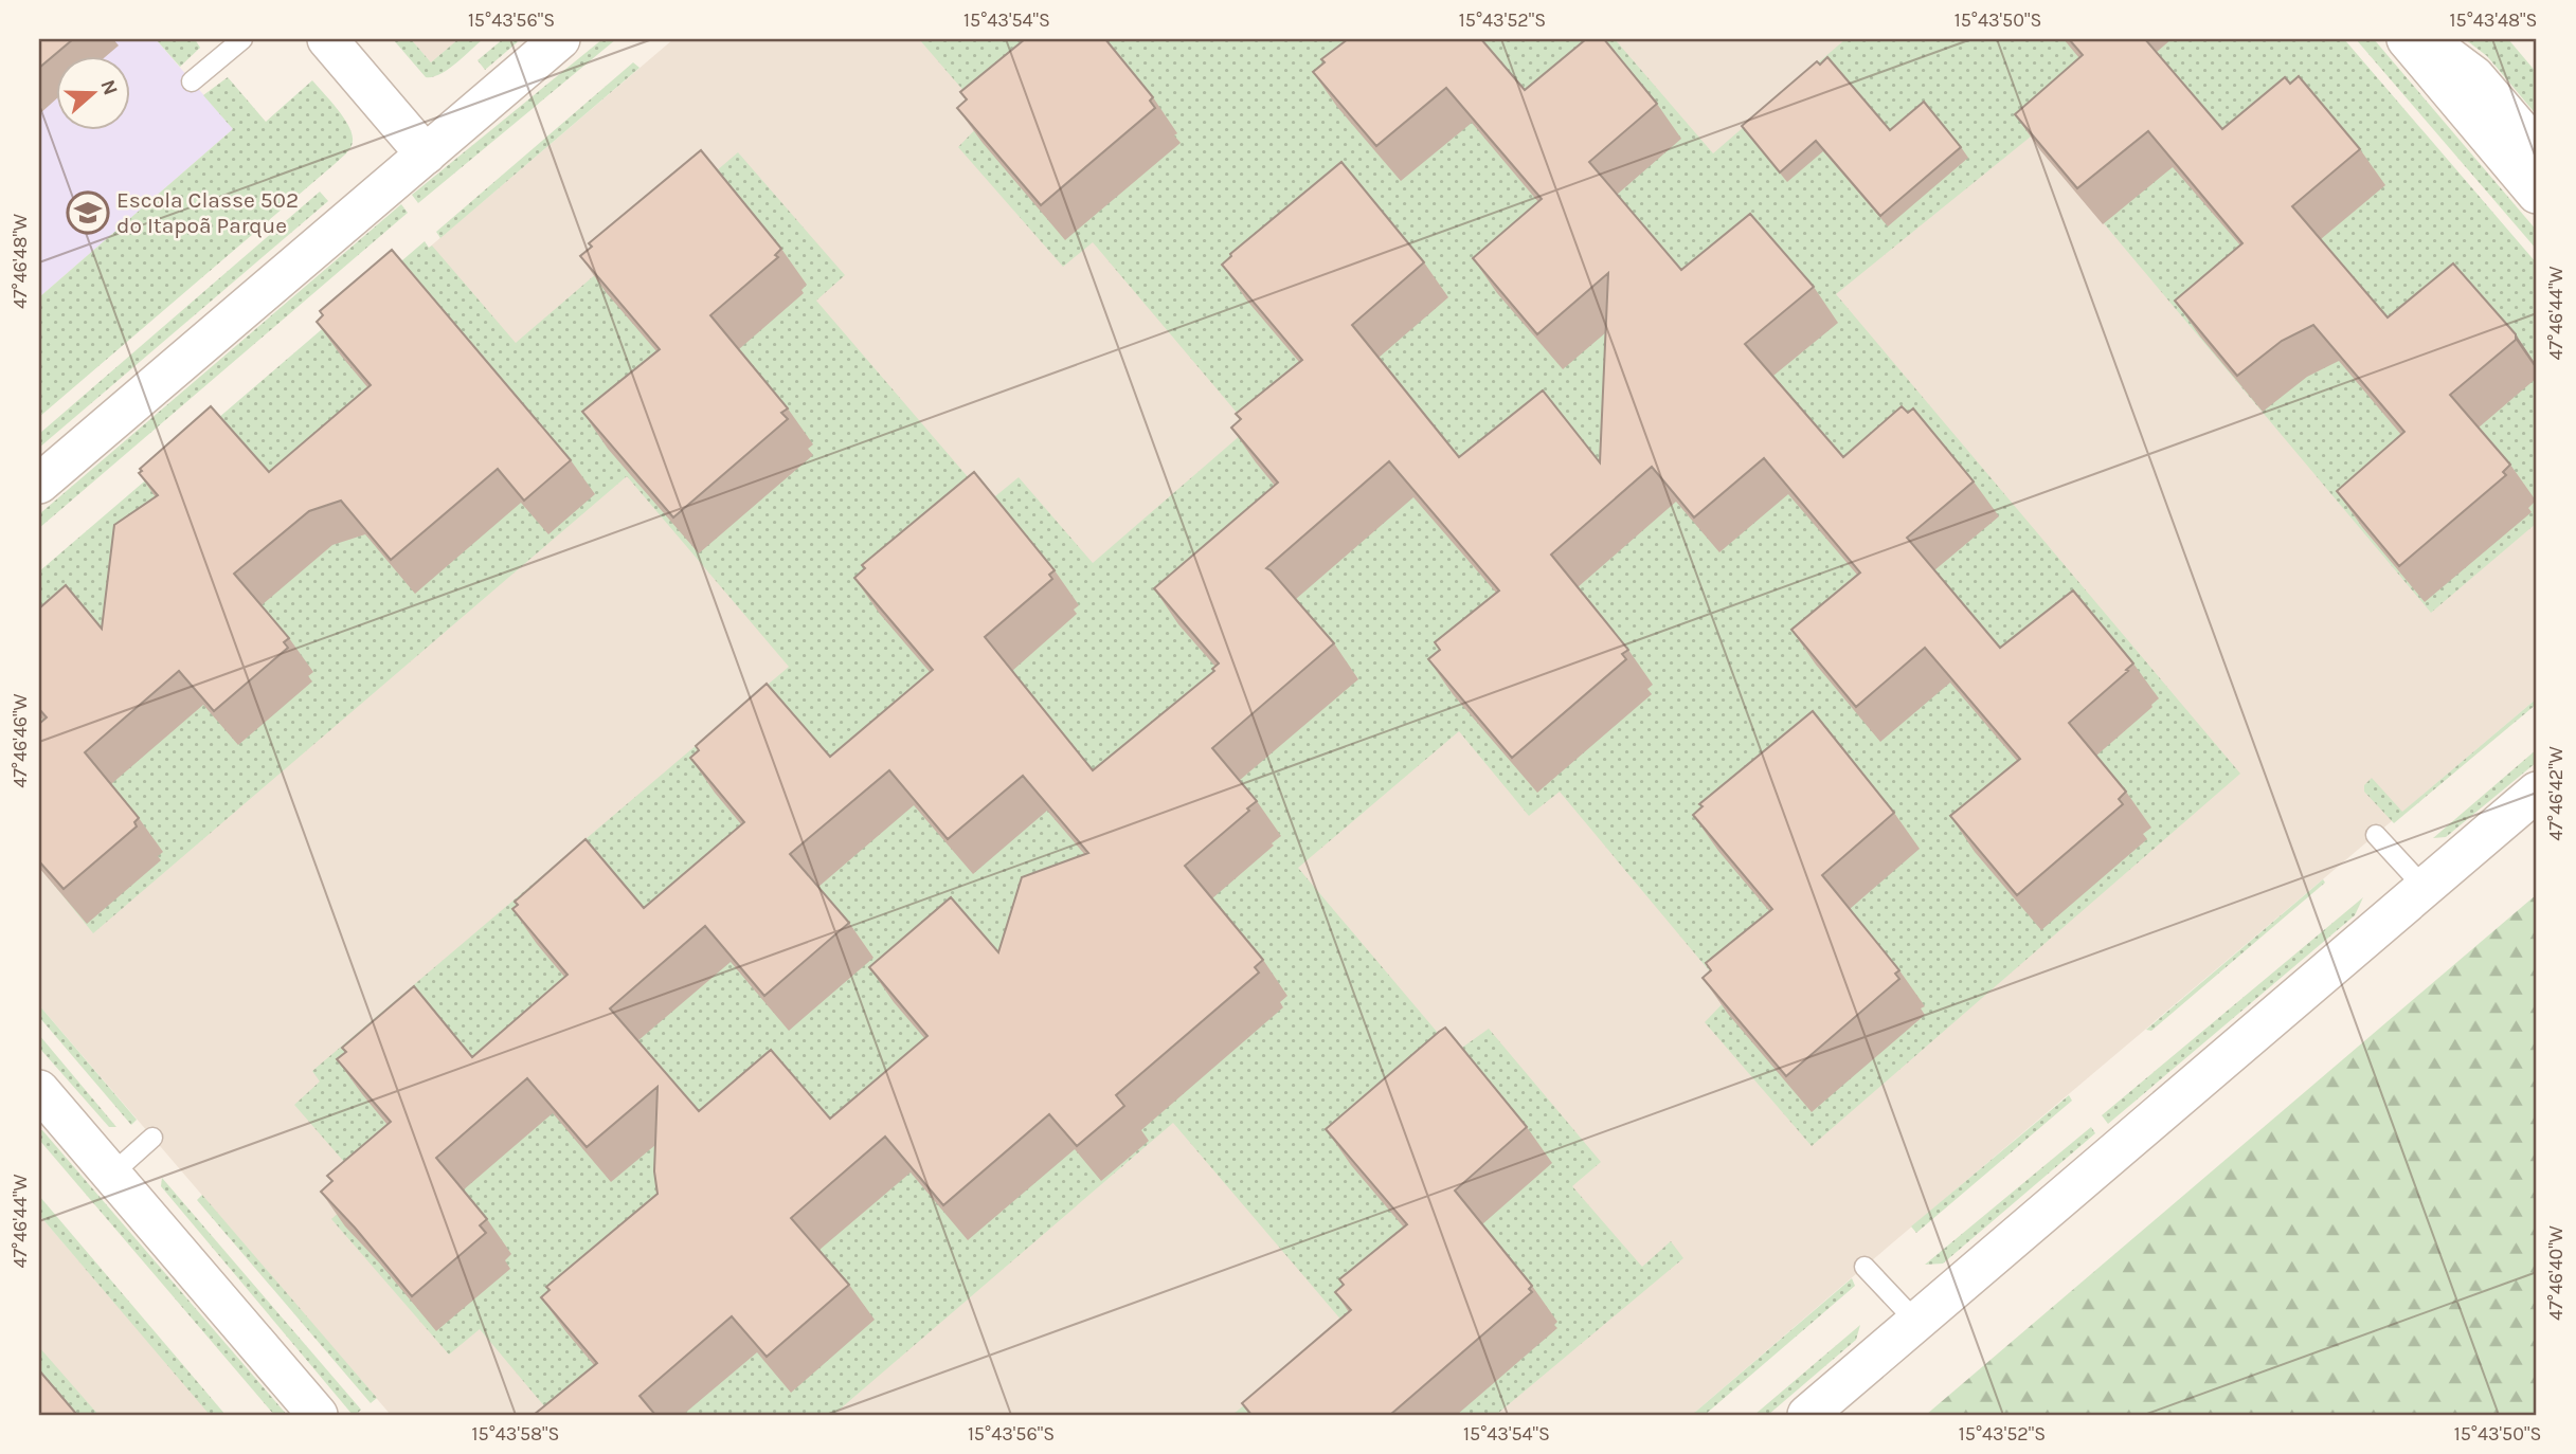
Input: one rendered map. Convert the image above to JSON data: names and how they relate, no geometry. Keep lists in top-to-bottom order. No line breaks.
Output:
{"places":{"school or university":["Escola Classe 502 do Itapoã Parque"]},"north":"right","coordinates":["15°43'56\"S","15°43'54\"S","15°43'52\"S","15°43'50\"S","15°43'48\"S","47°46'48\"W","47°46'44\"W","47°46'46\"W","47°46'42\"W","47°46'40\"W","15°43'58\"S"]}
